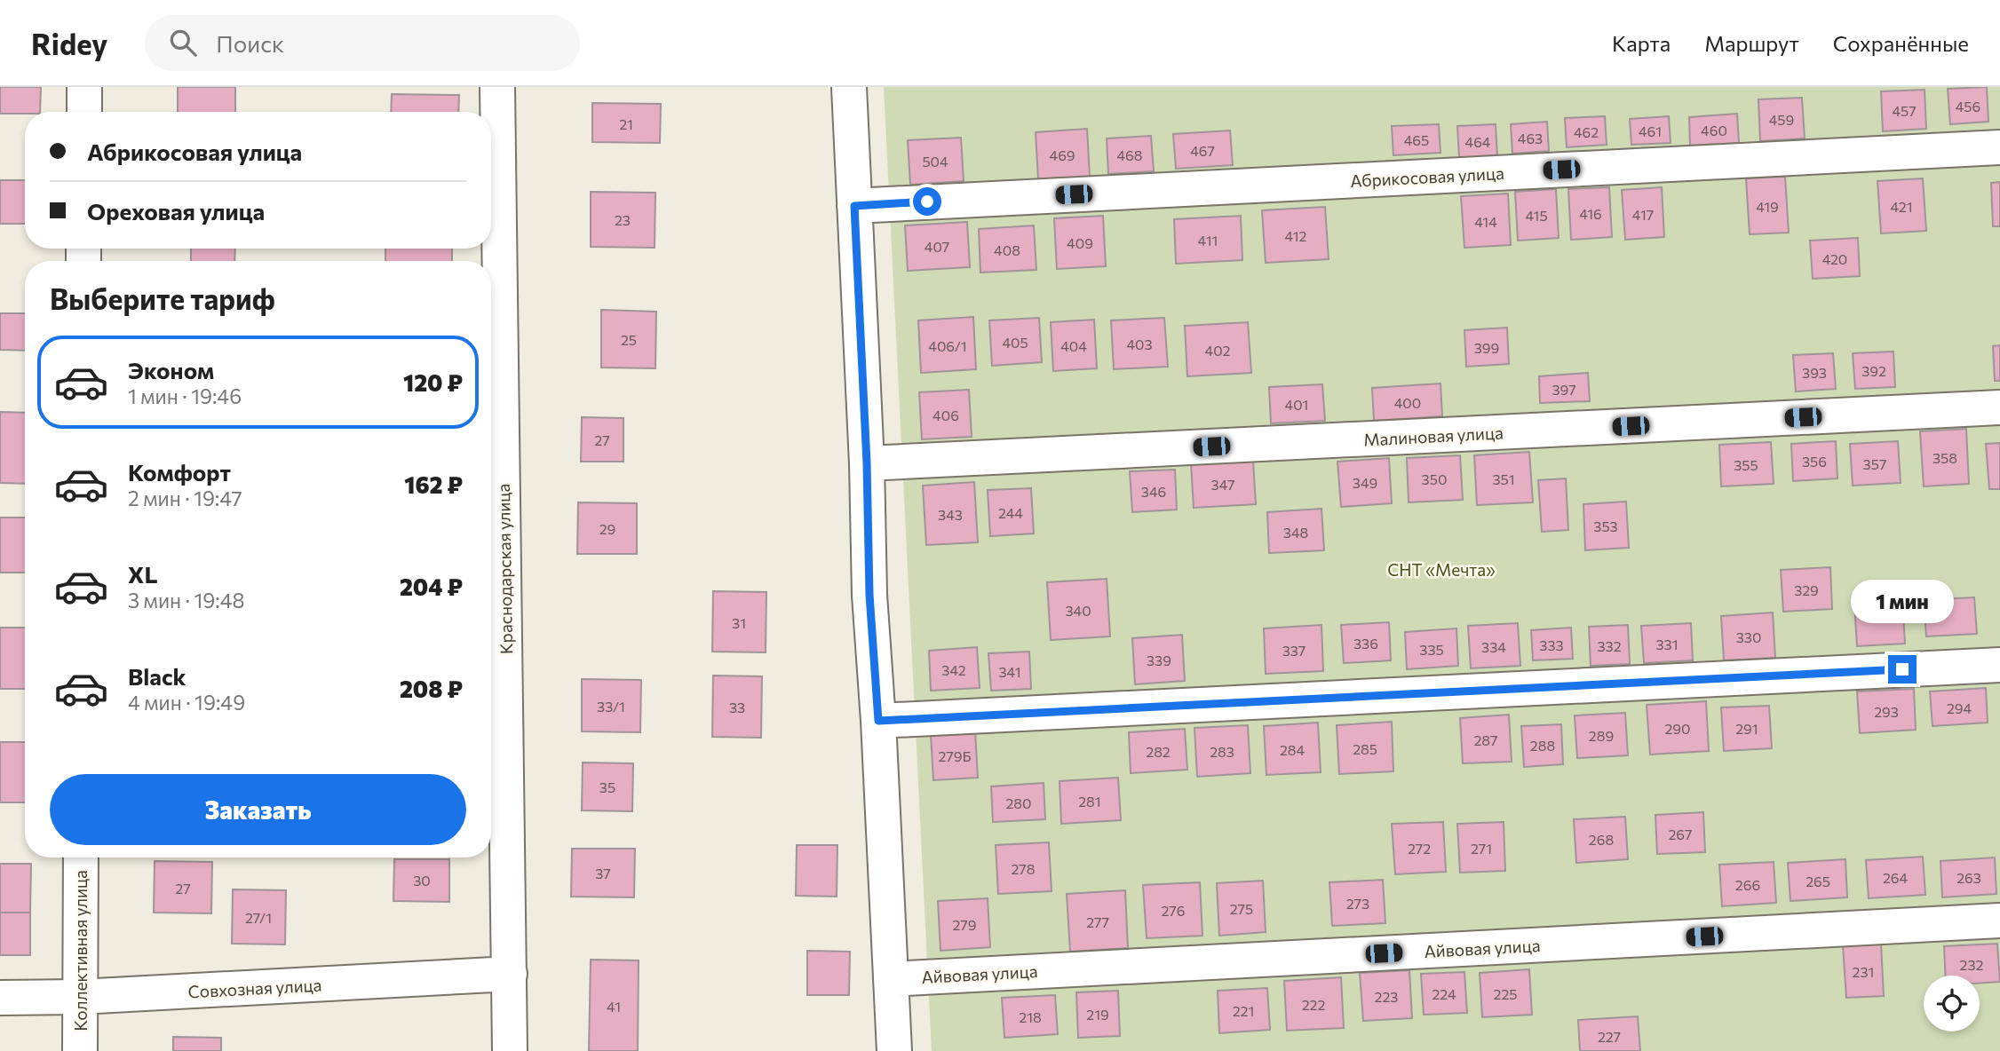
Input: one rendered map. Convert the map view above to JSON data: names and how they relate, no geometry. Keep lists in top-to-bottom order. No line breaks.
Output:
{"streets":{"street":["Абрикосовая улица","Малиновая улица","Краснодарская улица","Айвовая улица","Коллективная улица","Совхозная улица"]},"crossings":[["Краснодарская улица","Совхозная улица"],["Коллективная улица","Совхозная улица"]],"parks":["СНТ «Мечта»"],"house_numbers":["456","457","459","21","460","461","462","463","465","464","467","469","468","504","419","421","416","417","415","23","414","412","411","409","407","408","420","25","405","403","406/1","404","399","402","392","393","397","400","401","406","27","358","356","357","355","350","351","349","347","346","244","343","353","29","348","329","340","31","330","336","331","333","332","334","335","337","339","342","341","33/1","33","294","293","290","291","289","287","288","285","284","282","283","279Б","35","281","280","267","268","272","271","278","37","264","263","30","265","266","27","273","275","276","27/1","277","279","232","231","224","225","223","222","41","221","219","218","227"],"page":{"header":"Ridey","search":"Поиск","nav":["Карта","Маршрут","Сохранённые"],"banner":["Абрикосовая улица","Ореховая улица"],"heading":"Выберите тариф","list":[{"name":"Эконом","note":"1 мин · 19:46","value":"120 ₽"},{"name":"Комфорт","note":"2 мин · 19:47","value":"162 ₽"},{"name":"XL","note":"3 мин · 19:48","value":"204 ₽"},{"name":"Black","note":"4 мин · 19:49","value":"208 ₽"}],"bubble":"1 мин","buttons":"Заказать"}}
